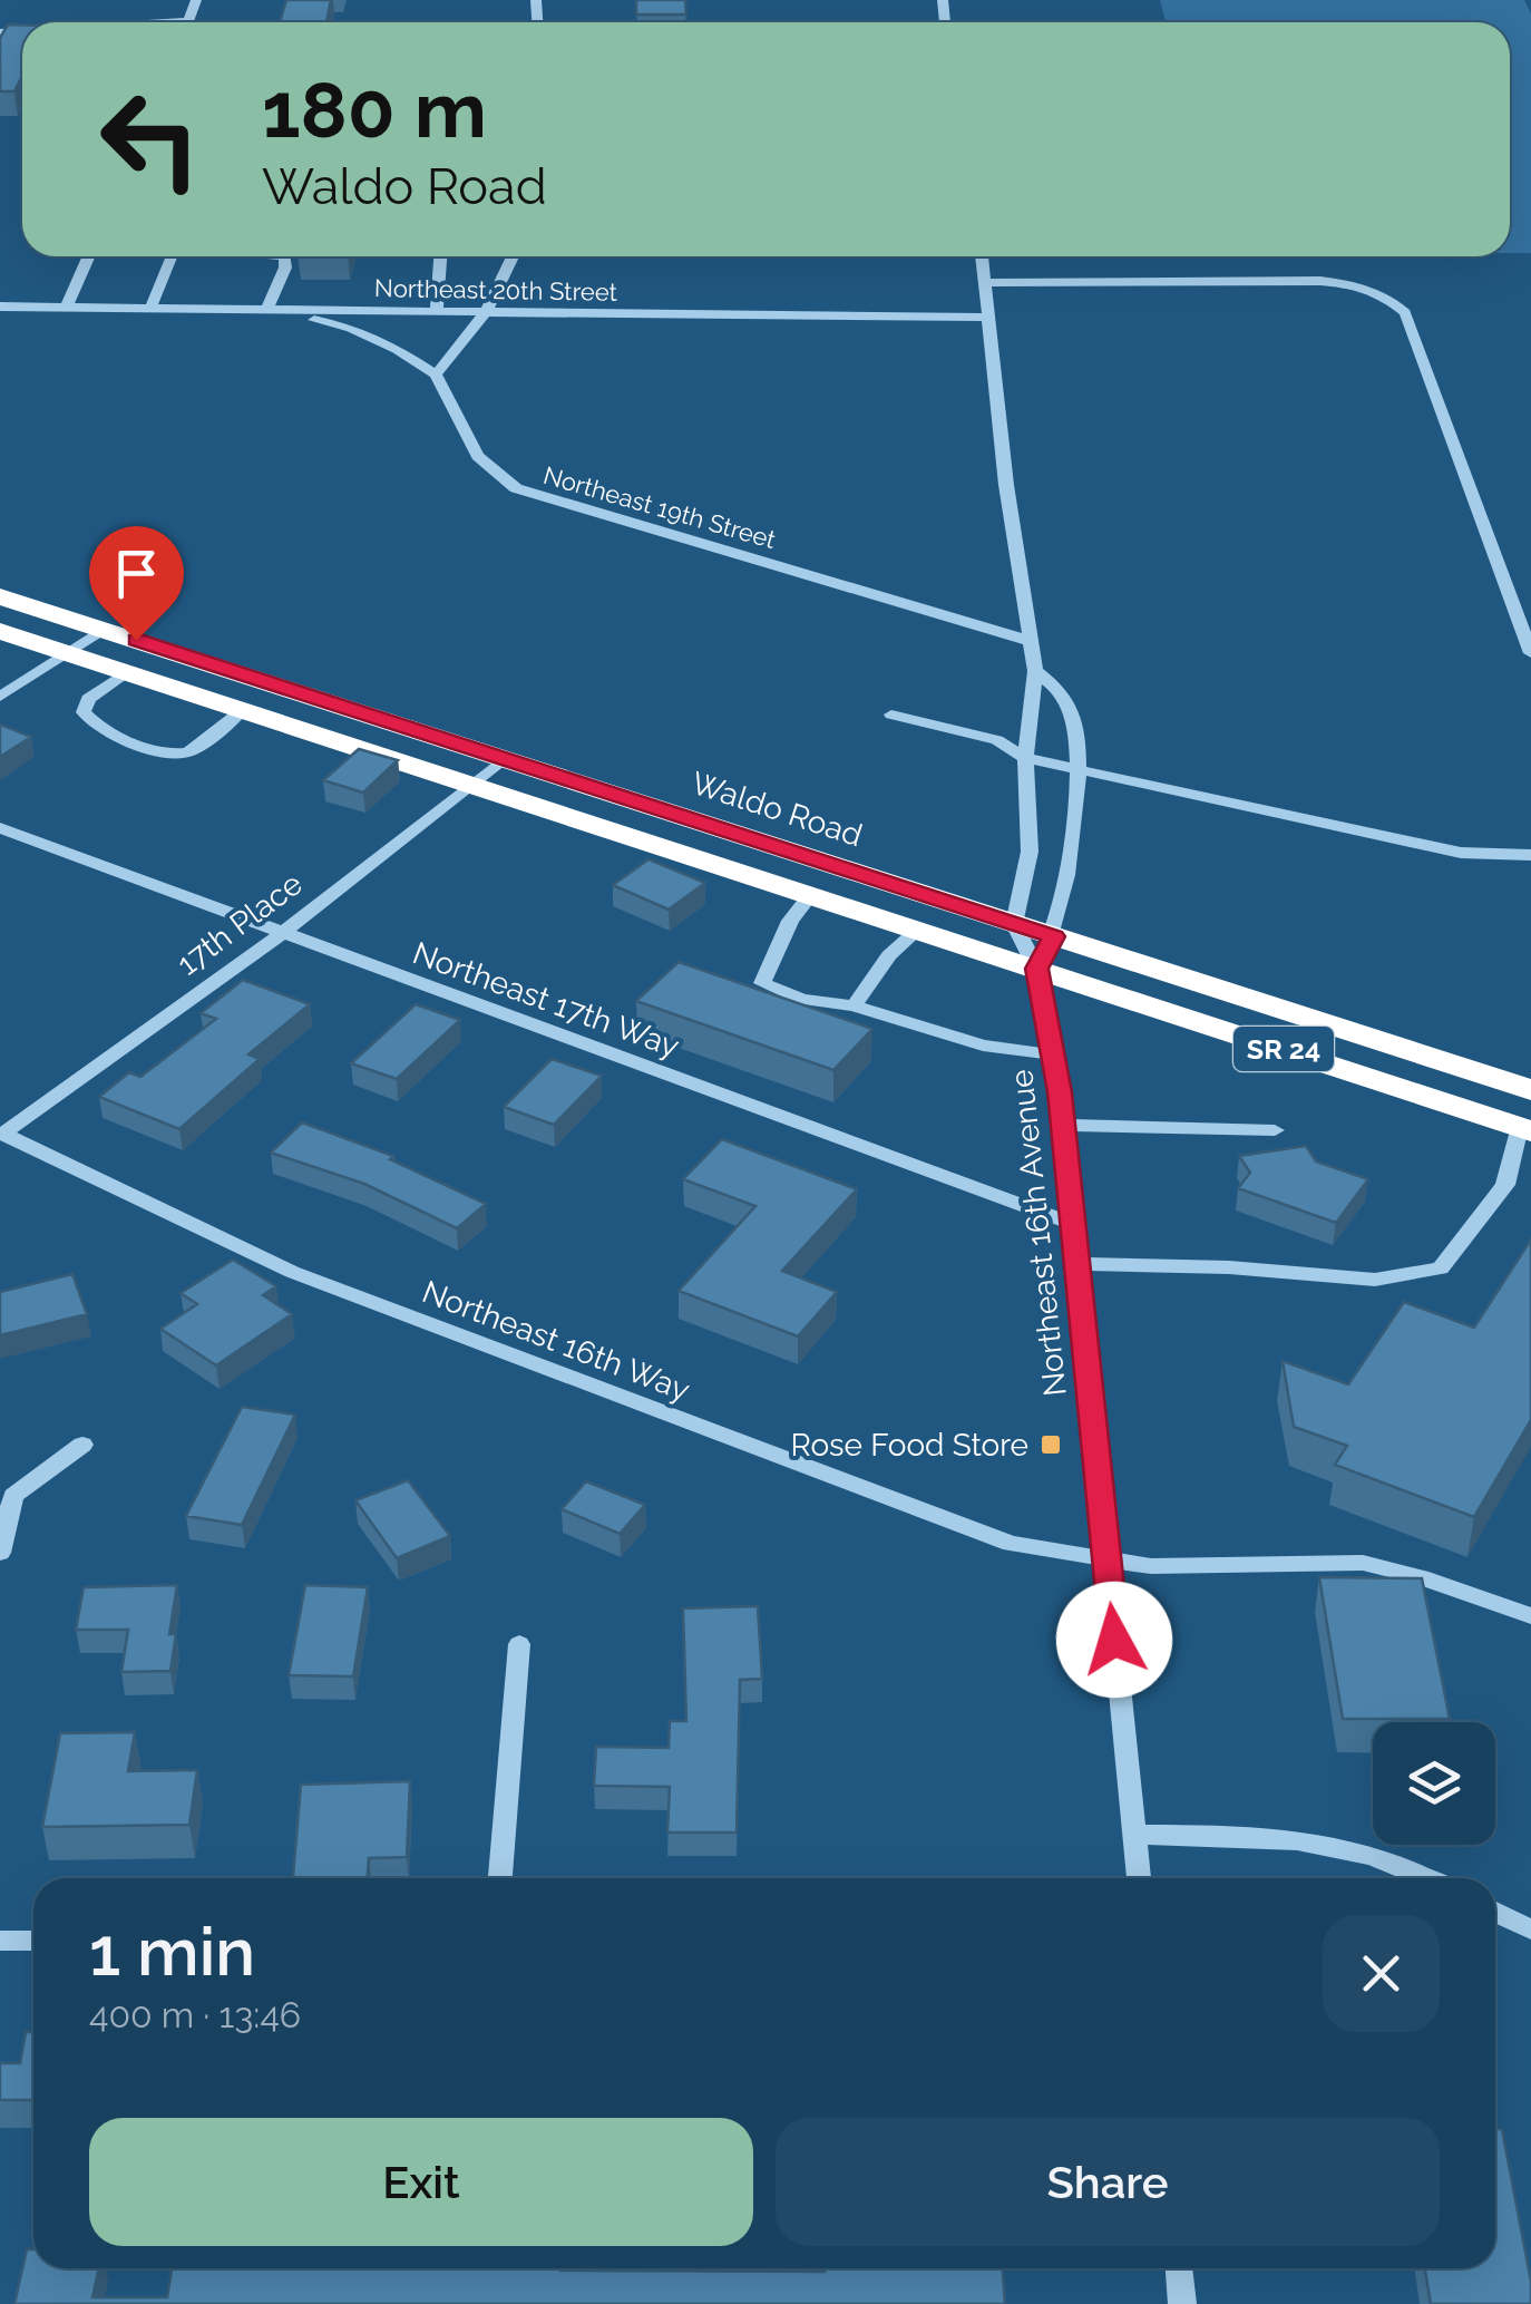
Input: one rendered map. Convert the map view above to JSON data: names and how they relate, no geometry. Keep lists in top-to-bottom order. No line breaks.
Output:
{"streets":{"highway":["Waldo Road","SR 24"],"street":["Northeast 20th Street","Northeast 19th Street","17th Place","Northeast 17th Way","Northeast 16th Avenue","Northeast 16th Way"]},"crossings":[["Northeast 20th Street","Northeast 19th Street"],["Waldo Road","17th Place"],["Waldo Road","Northeast 16th Avenue"],["17th Place","Northeast 17th Way"],["17th Place","SR 24"],["17th Place","Northeast 16th Way"],["Northeast 17th Way","Northeast 16th Avenue"],["SR 24","Northeast 16th Avenue"],["Northeast 16th Avenue","Northeast 16th Way"]],"places":{"transit":["Rose Food Store"]},"page":{"turn":["180 m","Waldo Road"],"heading":["1 min","400 m · 13:46"],"buttons":["Exit","Share"]}}
